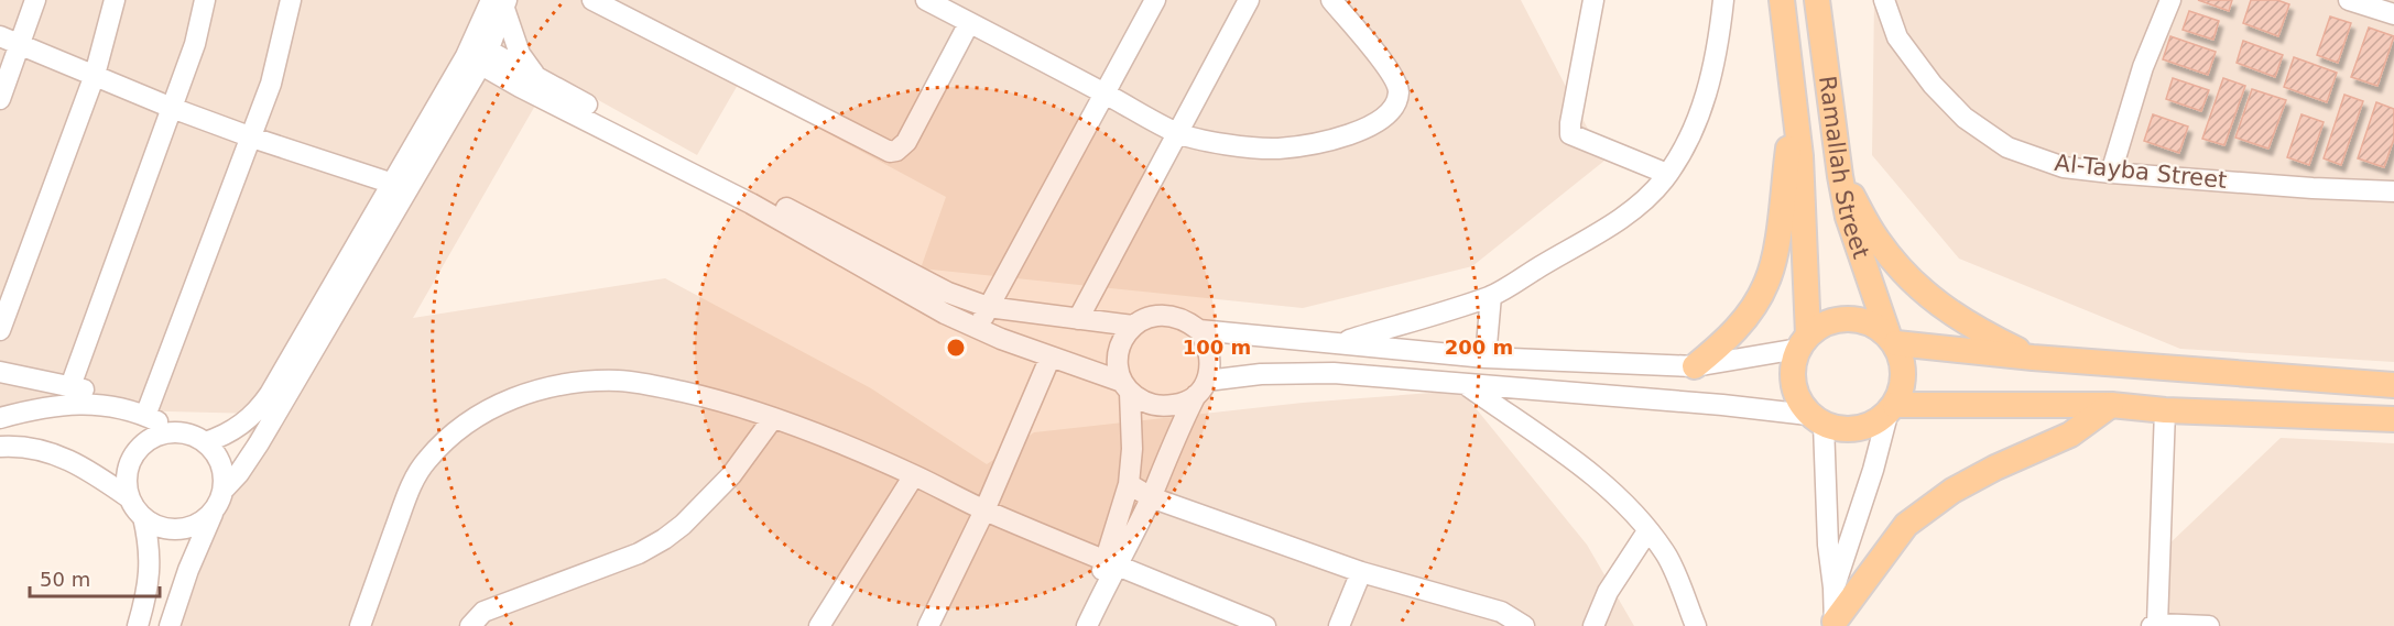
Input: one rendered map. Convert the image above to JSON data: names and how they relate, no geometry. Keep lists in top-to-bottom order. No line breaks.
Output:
{"streets":{"main road":["Ramallah Street"],"street":["Al-Tayba Street"]},"scale_bar":"50 m","rings":["100 m","200 m"]}
